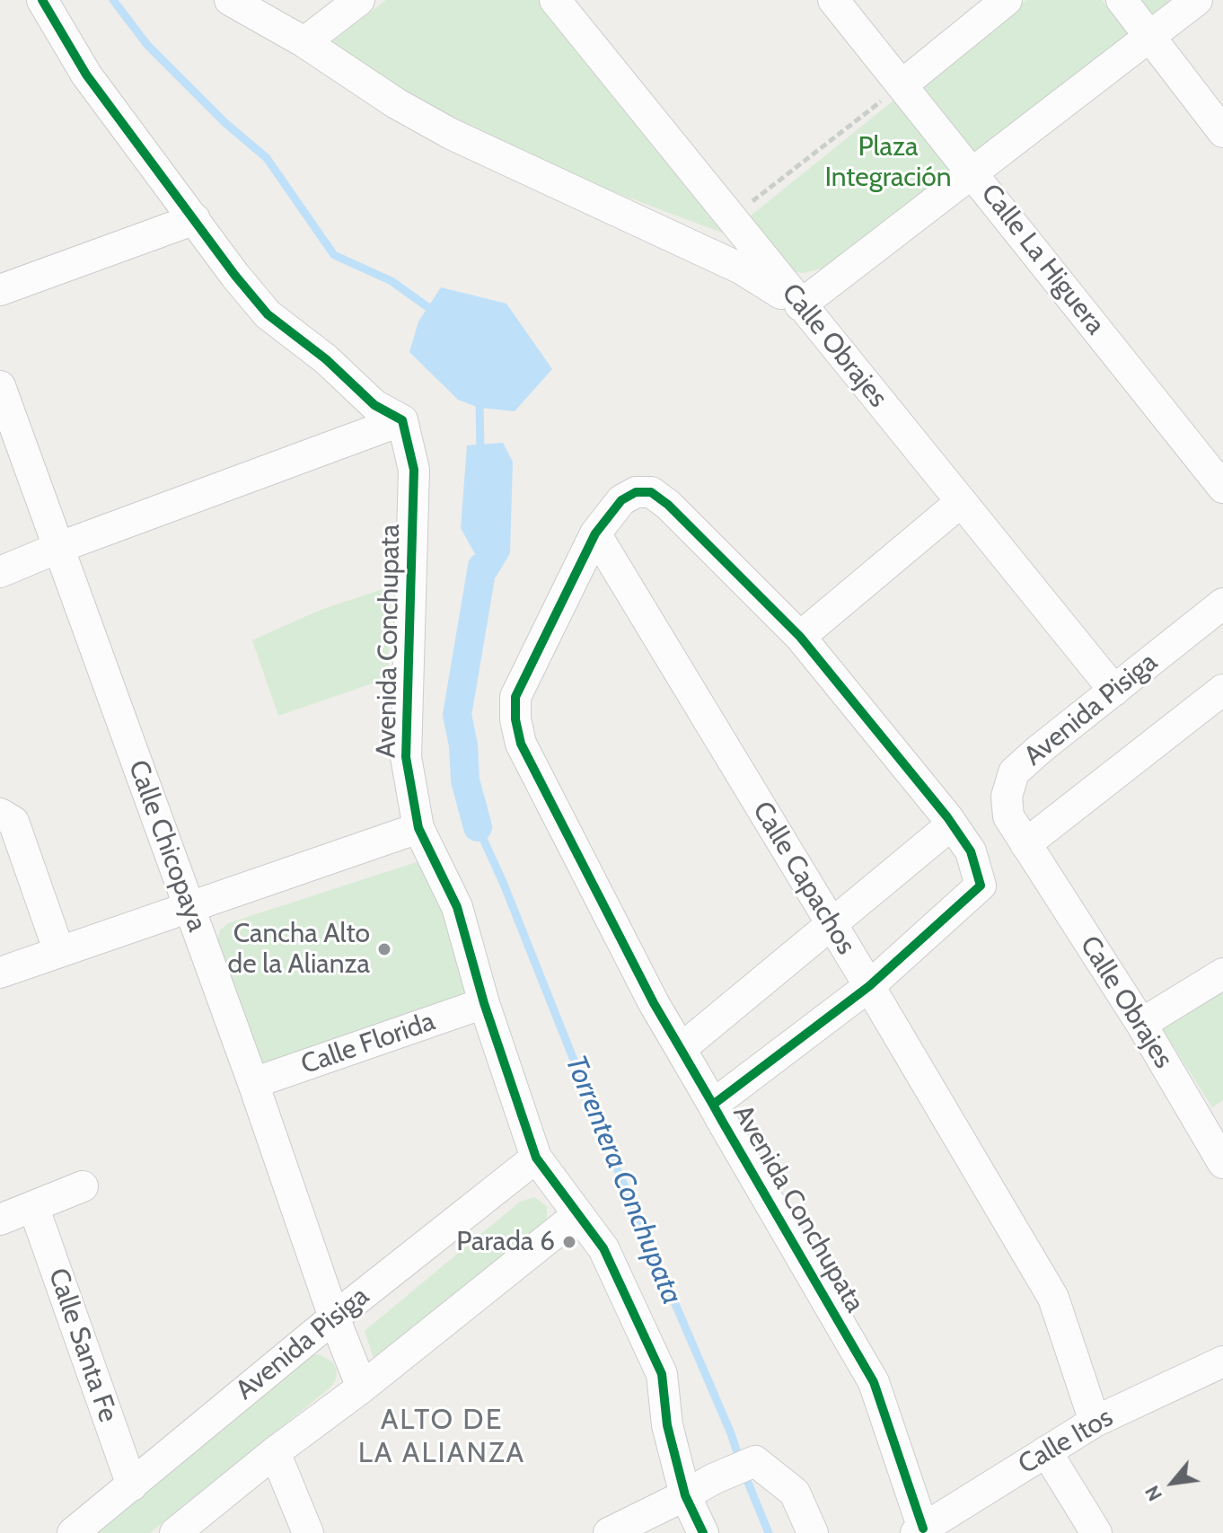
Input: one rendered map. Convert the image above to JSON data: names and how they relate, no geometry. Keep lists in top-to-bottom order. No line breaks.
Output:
{"streets":{"street":["Calle La Higuera","Calle Obrajes","Avenida Conchupata","Avenida Pisiga","Calle Chicopaya","Calle Capachos","Calle Florida","Calle Santa Fe","Calle Itos"]},"crossings":[["Calle Obrajes","Avenida Pisiga"],["Avenida Conchupata","Avenida Pisiga"],["Avenida Conchupata","Calle Capachos"],["Avenida Conchupata","Calle Florida"],["Avenida Conchupata","Calle Itos"],["Avenida Pisiga","Calle Chicopaya"],["Avenida Pisiga","Calle Santa Fe"],["Calle Chicopaya","Calle Florida"],["Calle Capachos","Calle Itos"]],"districts":["ALTO DE LA ALIANZA"],"water":["Torrentera Conchupata"],"parks":["Plaza Integración"],"places":["Cancha Alto de la Alianza","Parada 6"],"north":"bottom left"}
